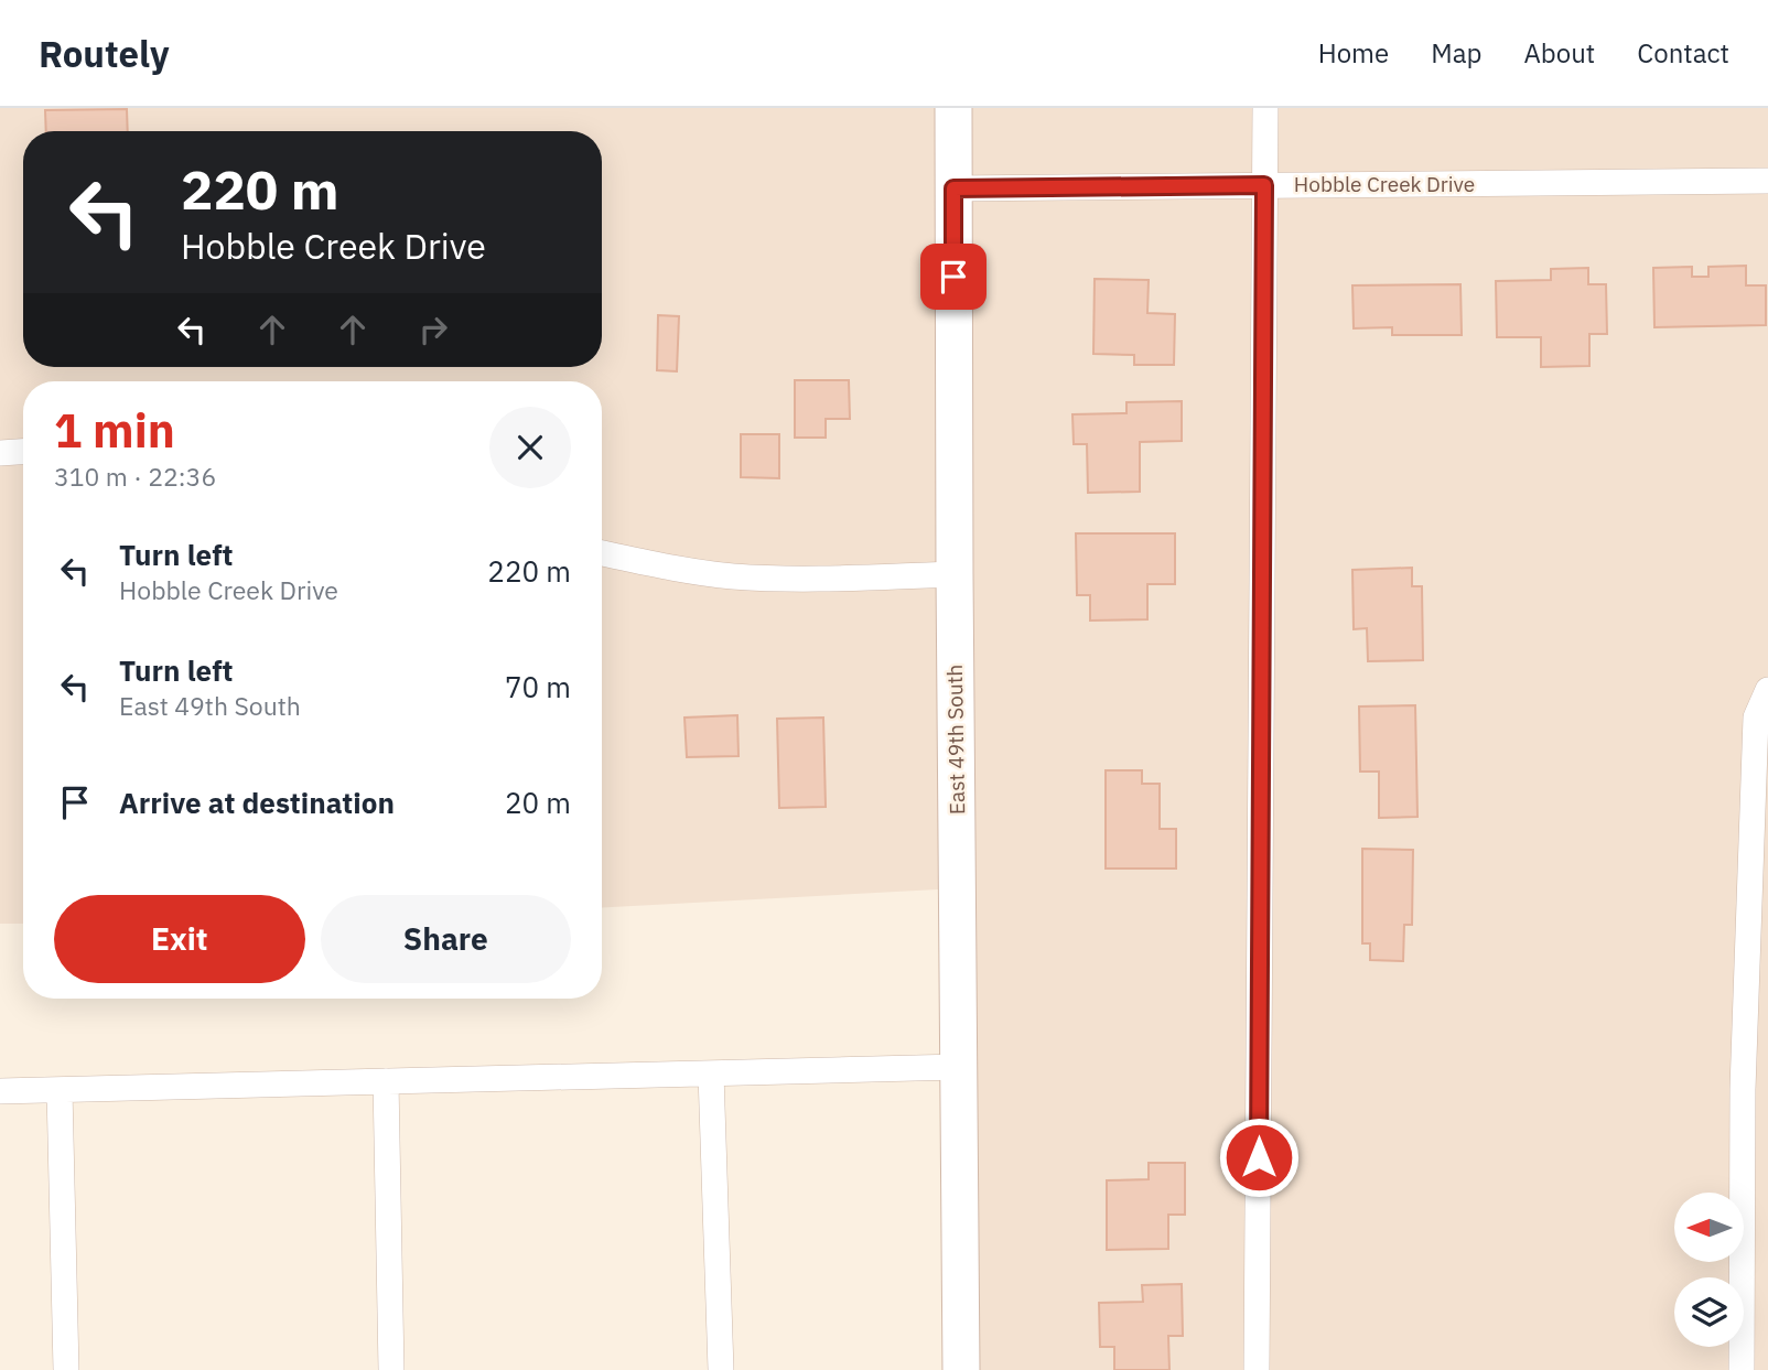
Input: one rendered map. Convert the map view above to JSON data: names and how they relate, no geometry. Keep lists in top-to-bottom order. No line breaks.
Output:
{"streets":{"street":["Hobble Creek Drive","East 49th South"]},"crossings":[["Hobble Creek Drive","East 49th South"]],"north":"left","page":{"header":"Routely","nav":["Home","Map","About","Contact"],"turn":["220 m","Hobble Creek Drive"],"heading":["1 min","310 m · 22:36"],"list":[{"name":"Turn left","note":"Hobble Creek Drive","value":"220 m"},{"name":"Turn left","note":"East 49th South","value":"70 m"},{"name":"Arrive at destination","value":"20 m"}],"buttons":["Exit","Share"]}}
